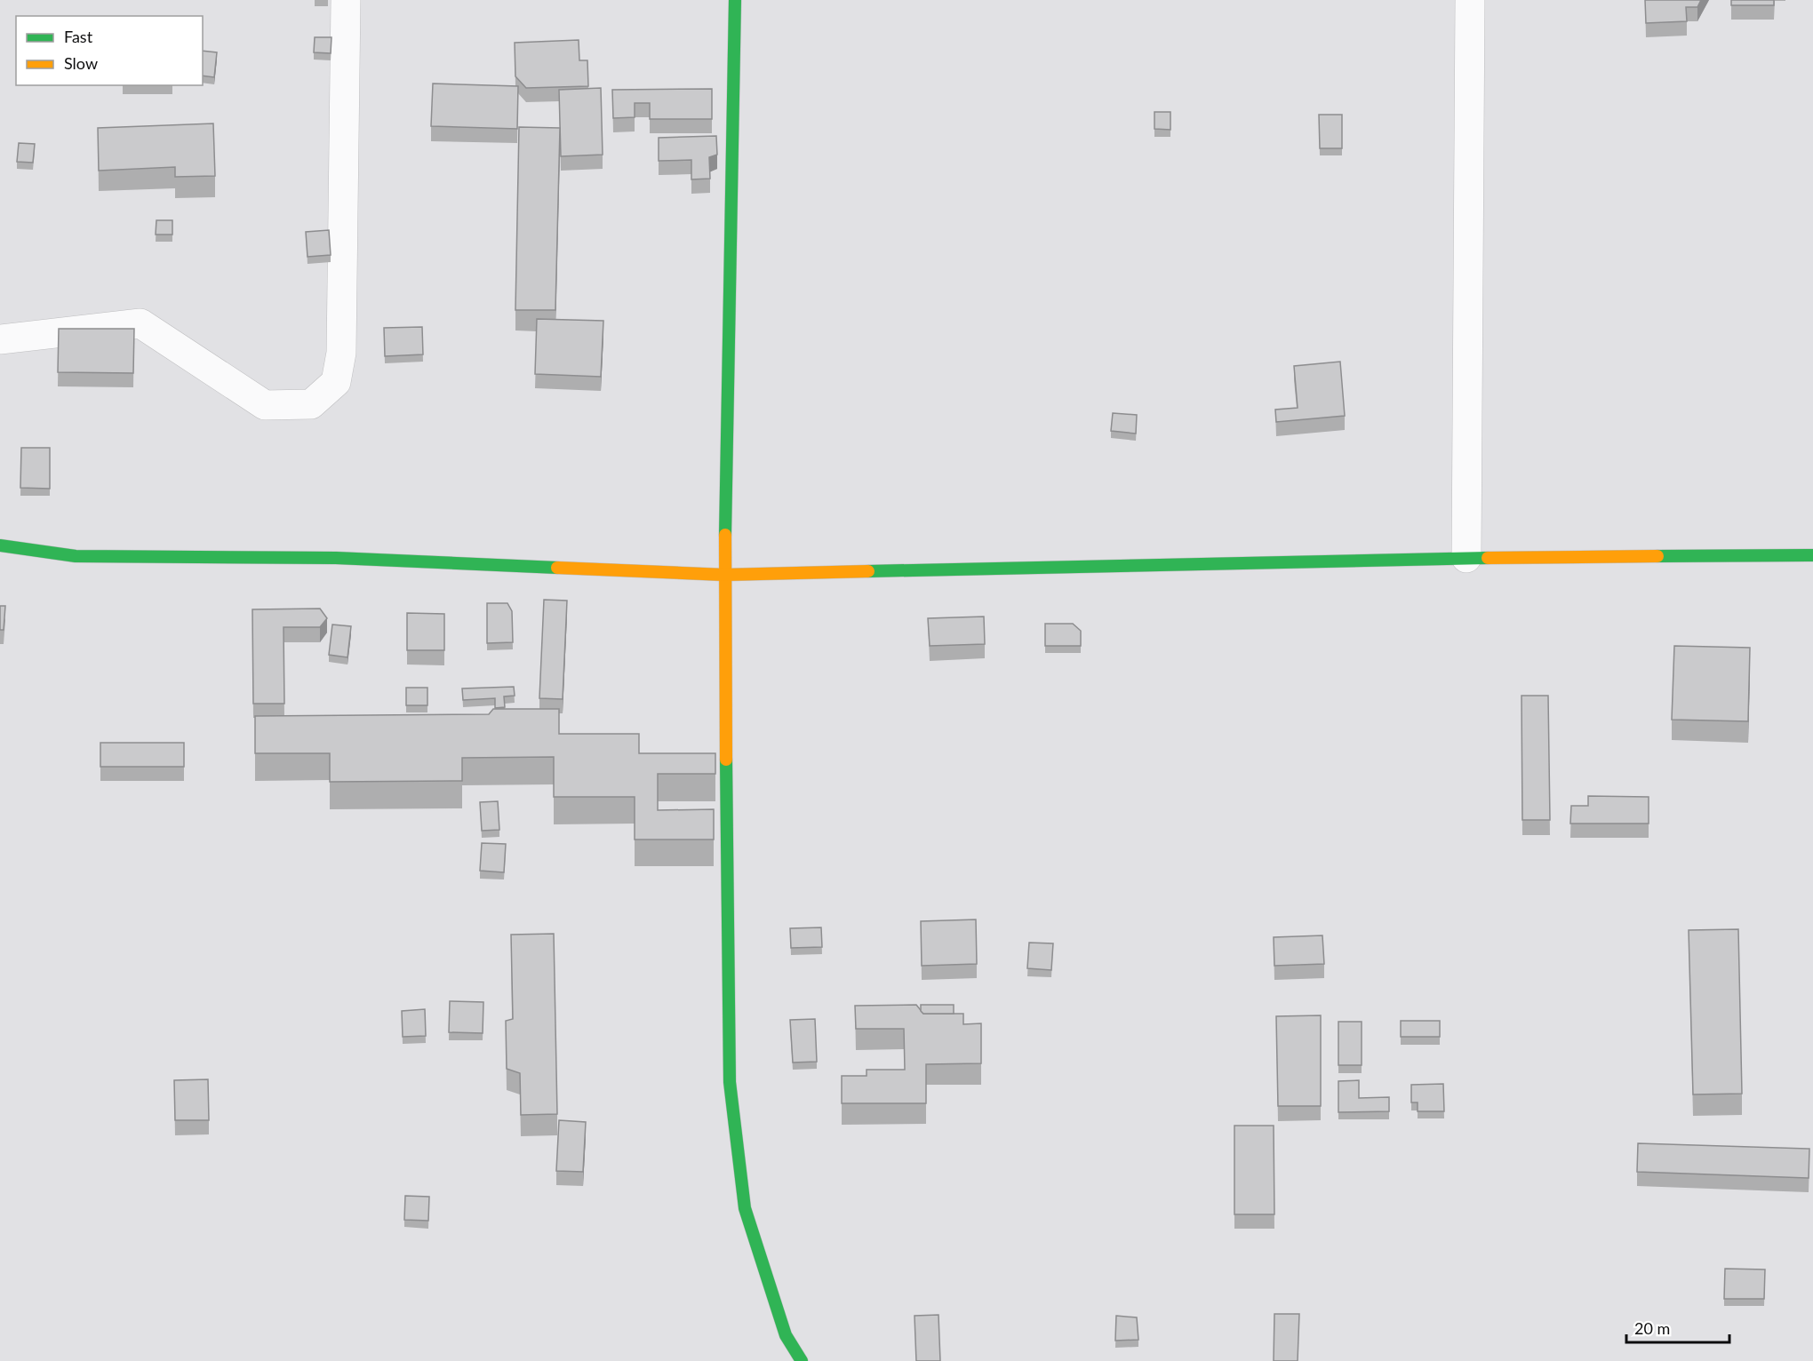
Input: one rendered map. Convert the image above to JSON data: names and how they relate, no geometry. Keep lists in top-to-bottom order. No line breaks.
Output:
{"legend":["Fast","Slow"],"scale_bar":"20 m"}
